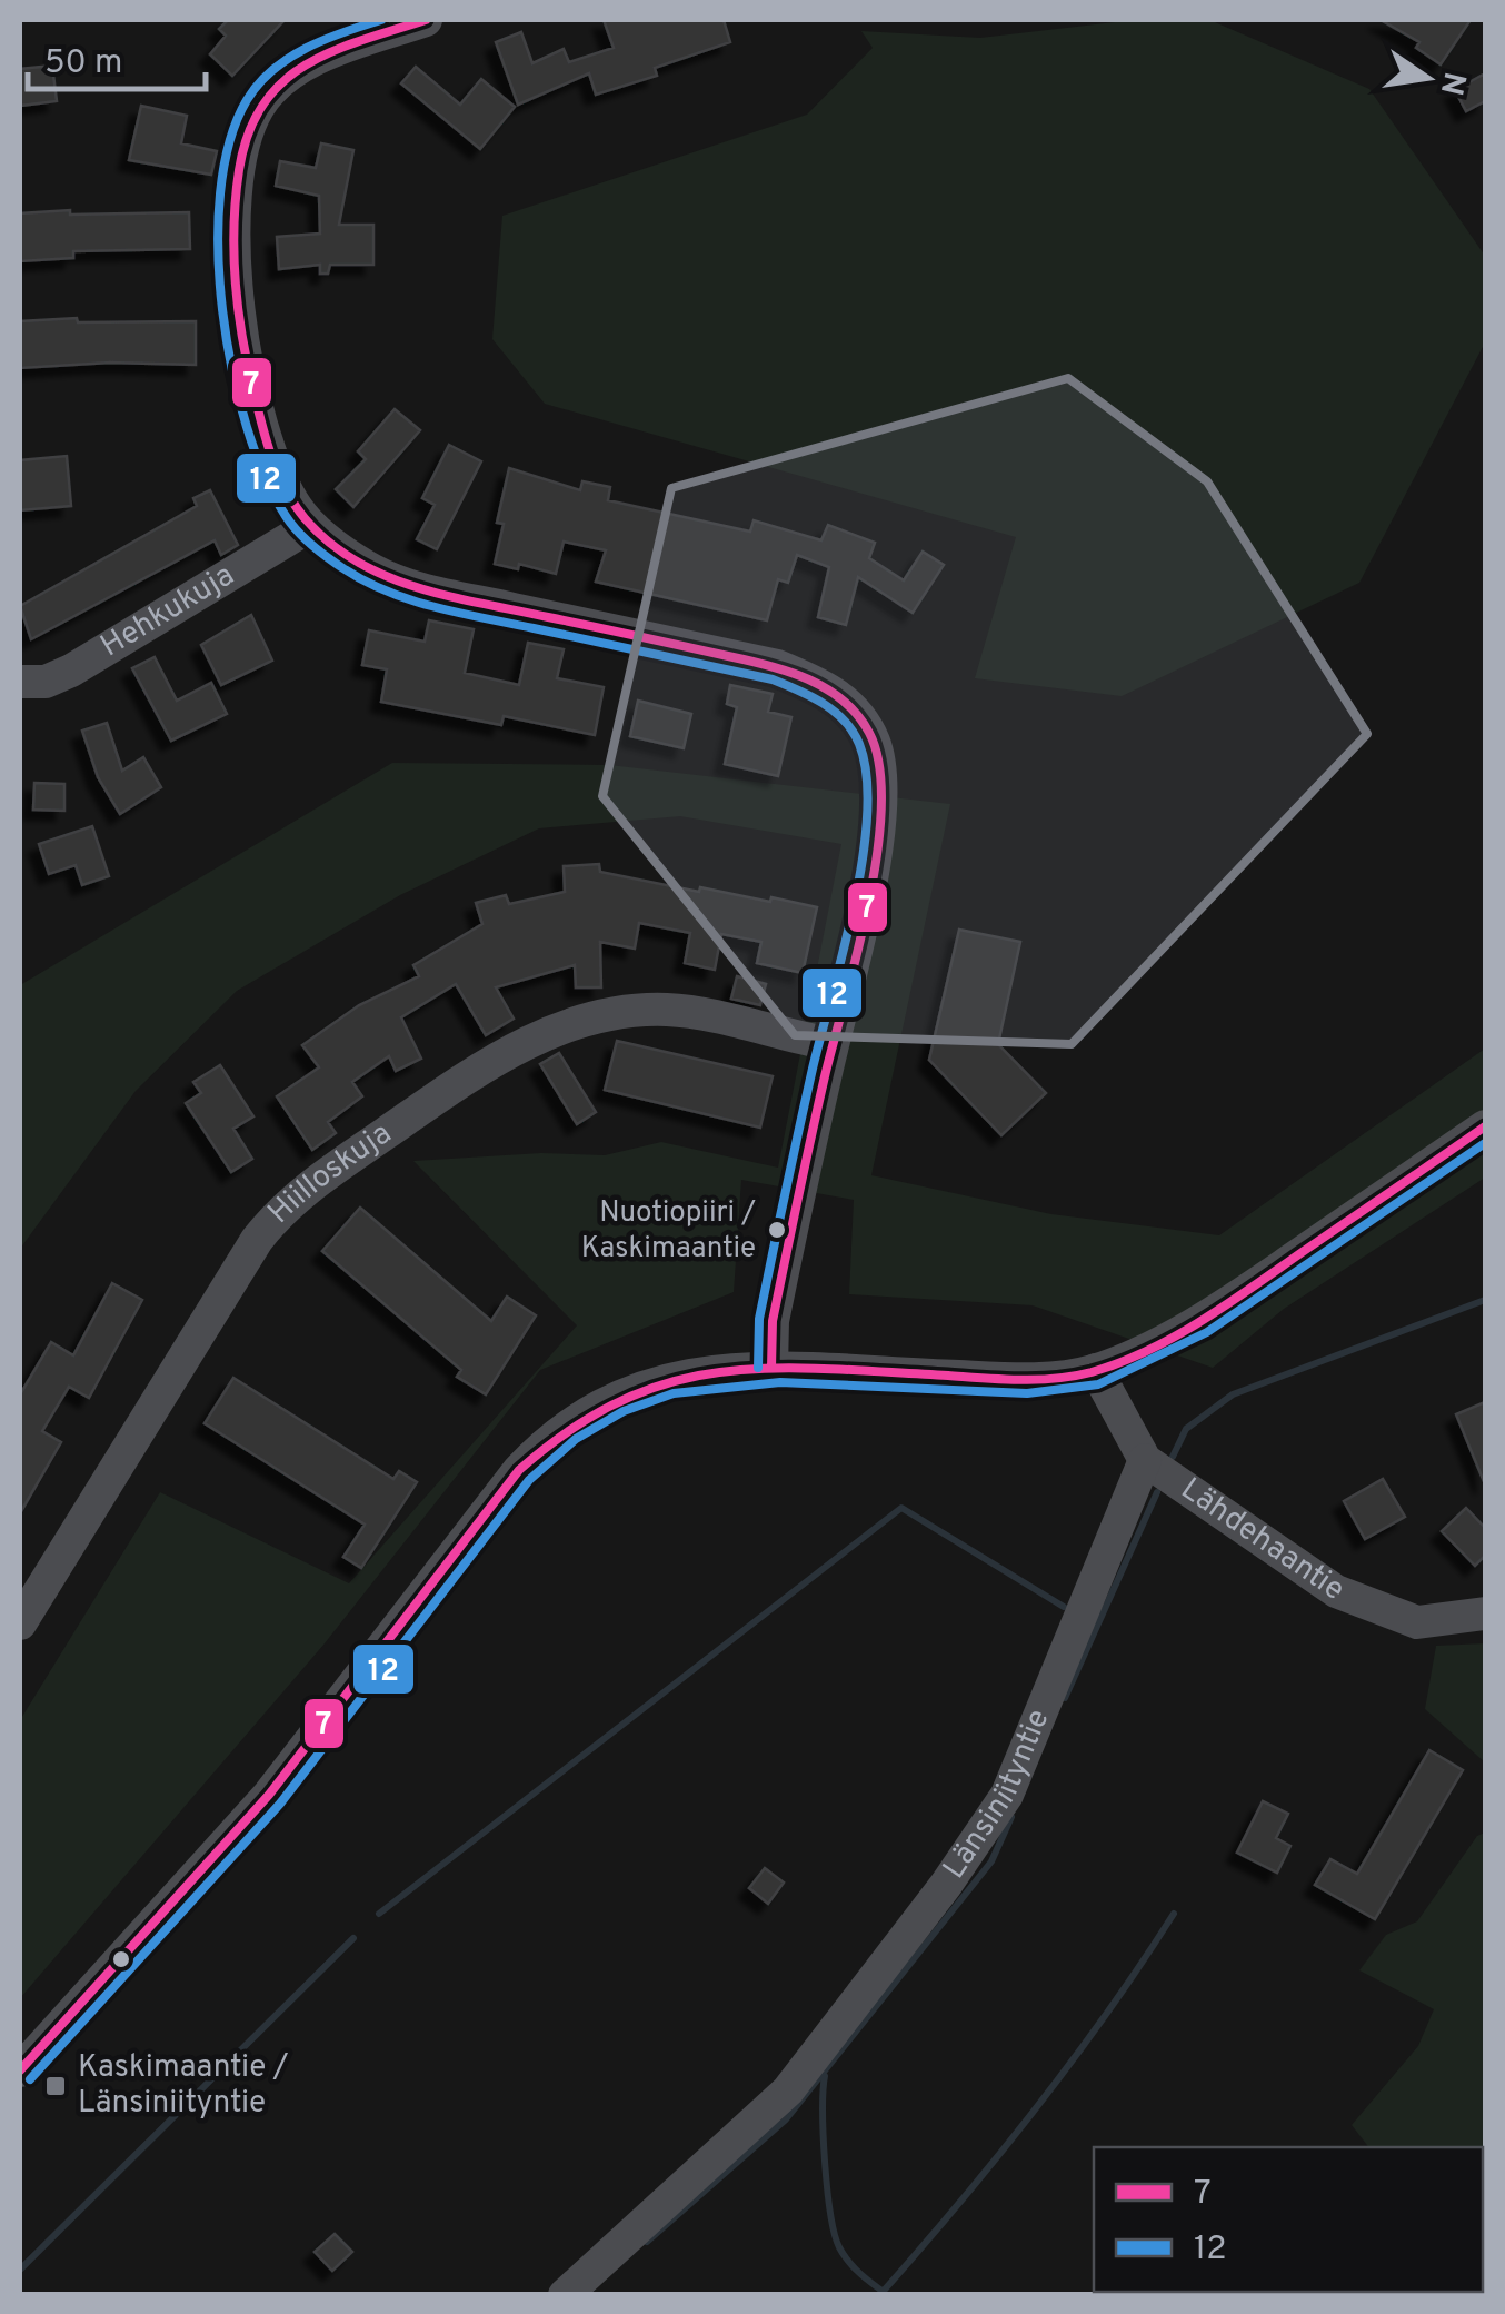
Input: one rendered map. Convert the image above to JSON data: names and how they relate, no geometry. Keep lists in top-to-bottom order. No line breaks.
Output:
{"streets":{"street":["Hehkukuja","Hiilloskuja","Lähdehaantie","Länsiniityntie"]},"crossings":[["Lähdehaantie","Länsiniityntie"]],"places":{"other":["Nuotiopiiri / Kaskimaantie"],"transit":["Kaskimaantie / Länsiniityntie"]},"lines":["transit line 7","transit line 12"],"legend":["7","12"],"scale_bar":"50 m","north":"right"}
